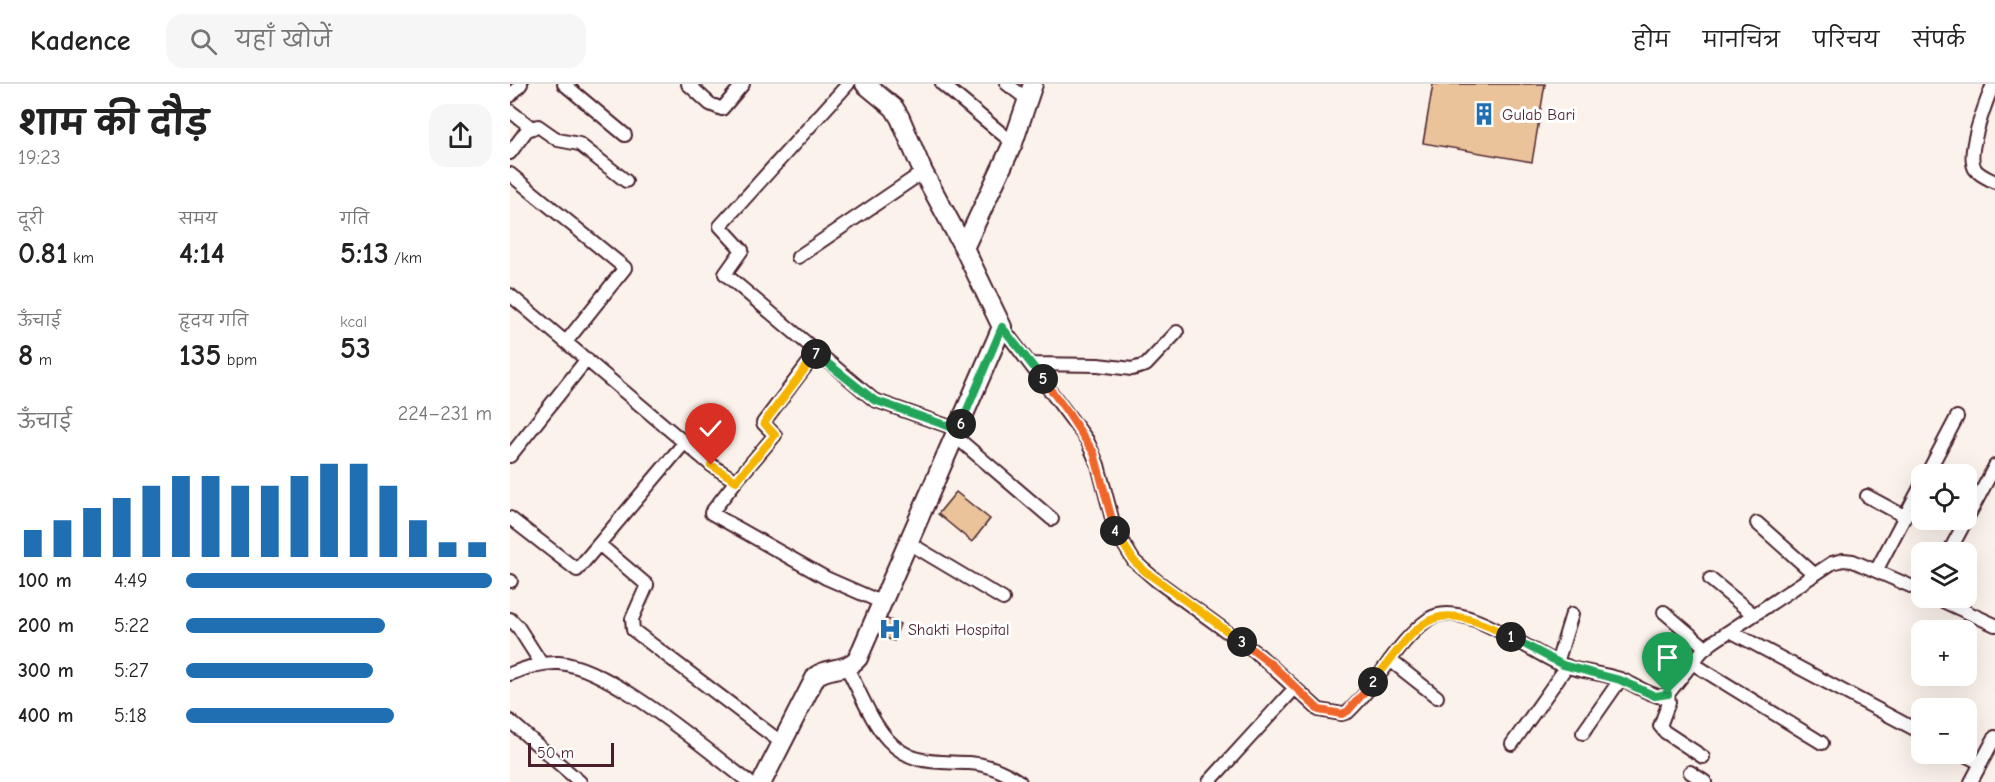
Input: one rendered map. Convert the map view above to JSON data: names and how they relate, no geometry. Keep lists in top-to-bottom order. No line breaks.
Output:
{"places":{"building":["Gulab Bari"],"hospital":["Shakti Hospital"]},"scale_bar":"50 m","page":{"header":"Kadence","search":"यहाँ खोजें","nav":["होम","मानचित्र","परिचय","संपर्क"],"heading":["शाम की दौड़","19:23"],"stats":[["दूरी","0.81 km"],["समय","4:14"],["गति","5:13 /km"],["ऊँचाई","8 m"],["हृदय गति","135 bpm"],["kcal","53"]],"pins":["7","5","6","4","1","3","2"],"chart":["ऊँचाई","224–231 m"],"map_buttons":["+","−"],"list":[{"name":"100 m","note":"4:49"},{"name":"200 m","note":"5:22"},{"name":"300 m","note":"5:27"},{"name":"400 m","note":"5:18"}],"scale":"50 m"}}
